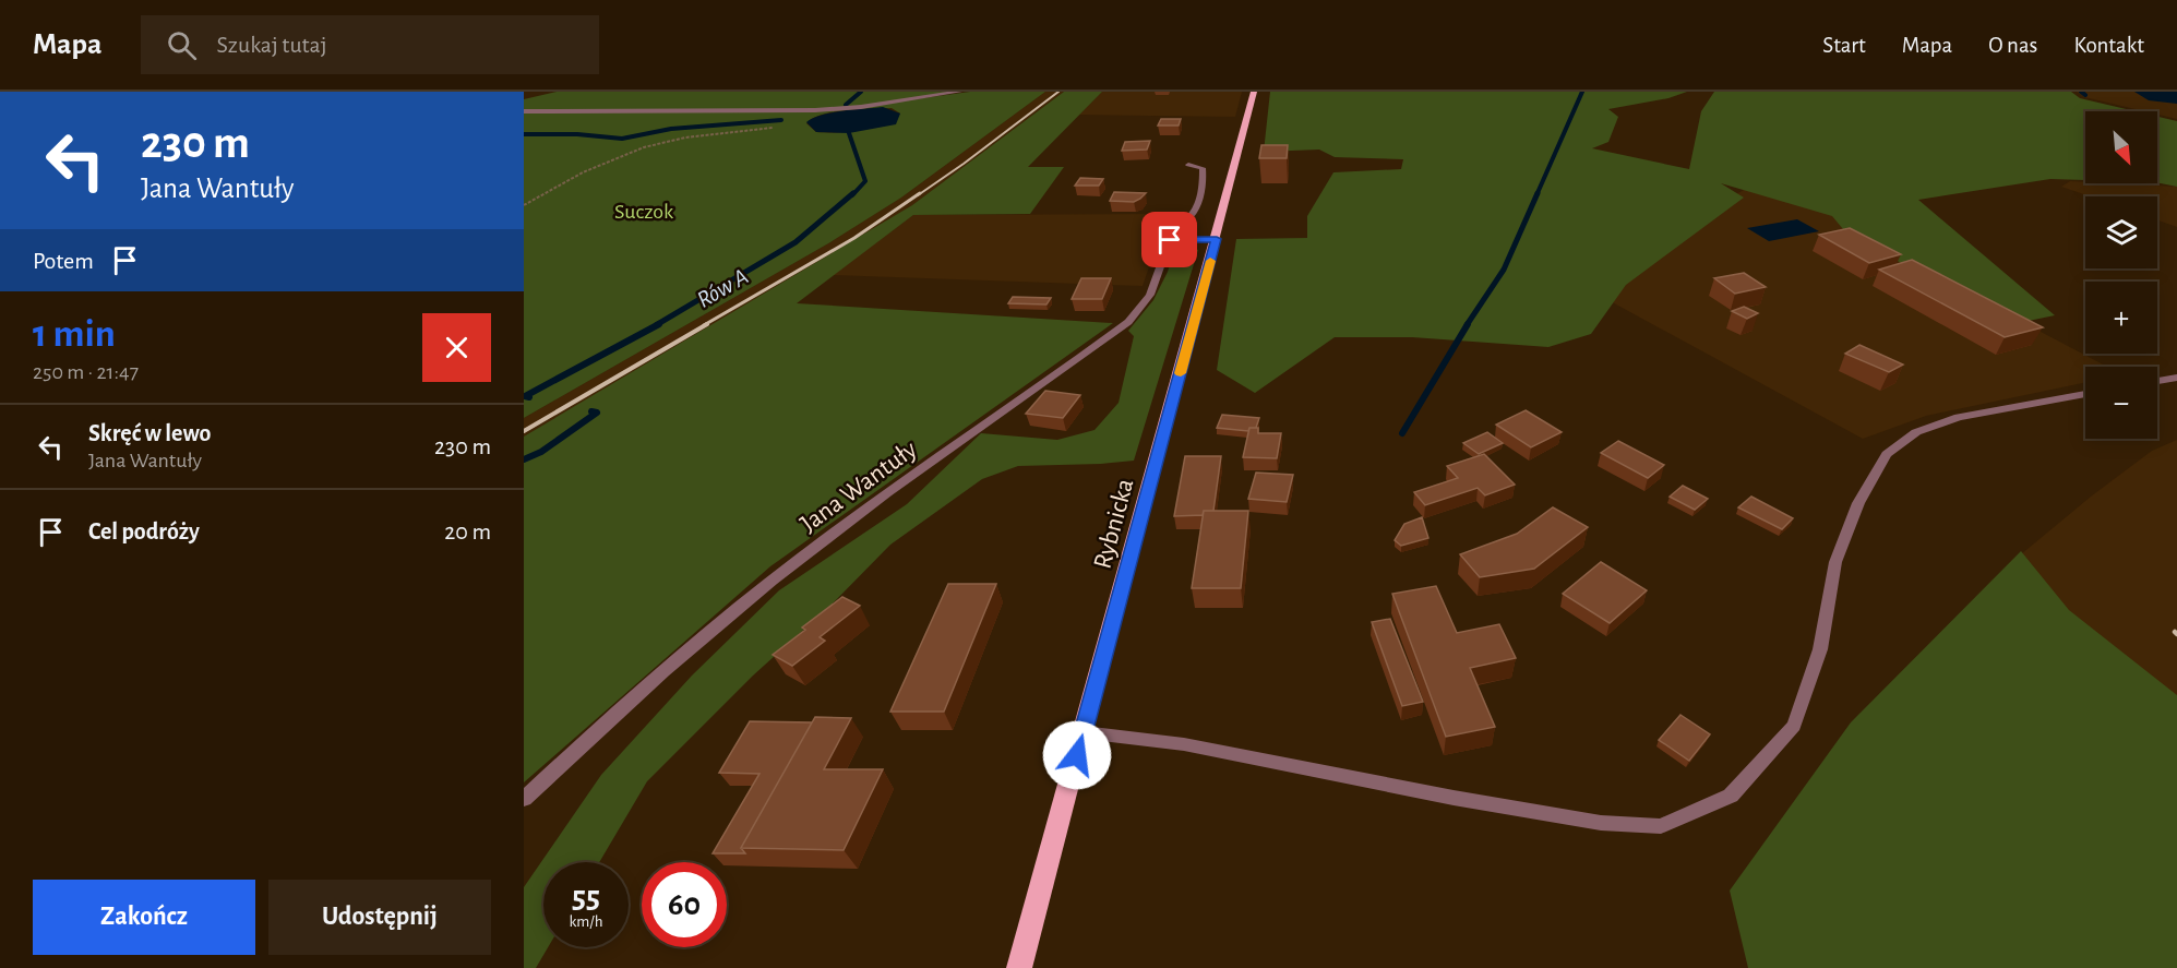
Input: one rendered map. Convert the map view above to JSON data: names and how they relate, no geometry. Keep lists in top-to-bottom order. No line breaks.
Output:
{"streets":{"main road":["Rybnicka"],"street":["Jana Wantuły"]},"water":["Rów A"],"parks":["Suczok"],"north":"bottom right","page":{"header":"Mapa","search":"Szukaj tutaj","nav":["Start","Mapa","O nas","Kontakt"],"turn":["230 m","Jana Wantuły"],"map_buttons":["+","−"],"then":"Potem","heading":["1 min","250 m · 21:47"],"list":[{"name":"Skręć w lewo","note":"Jana Wantuły","value":"230 m"},{"name":"Cel podróży","value":"20 m"}],"speed":"55 km/h","limit":"60","buttons":["Zakończ","Udostępnij"]}}
